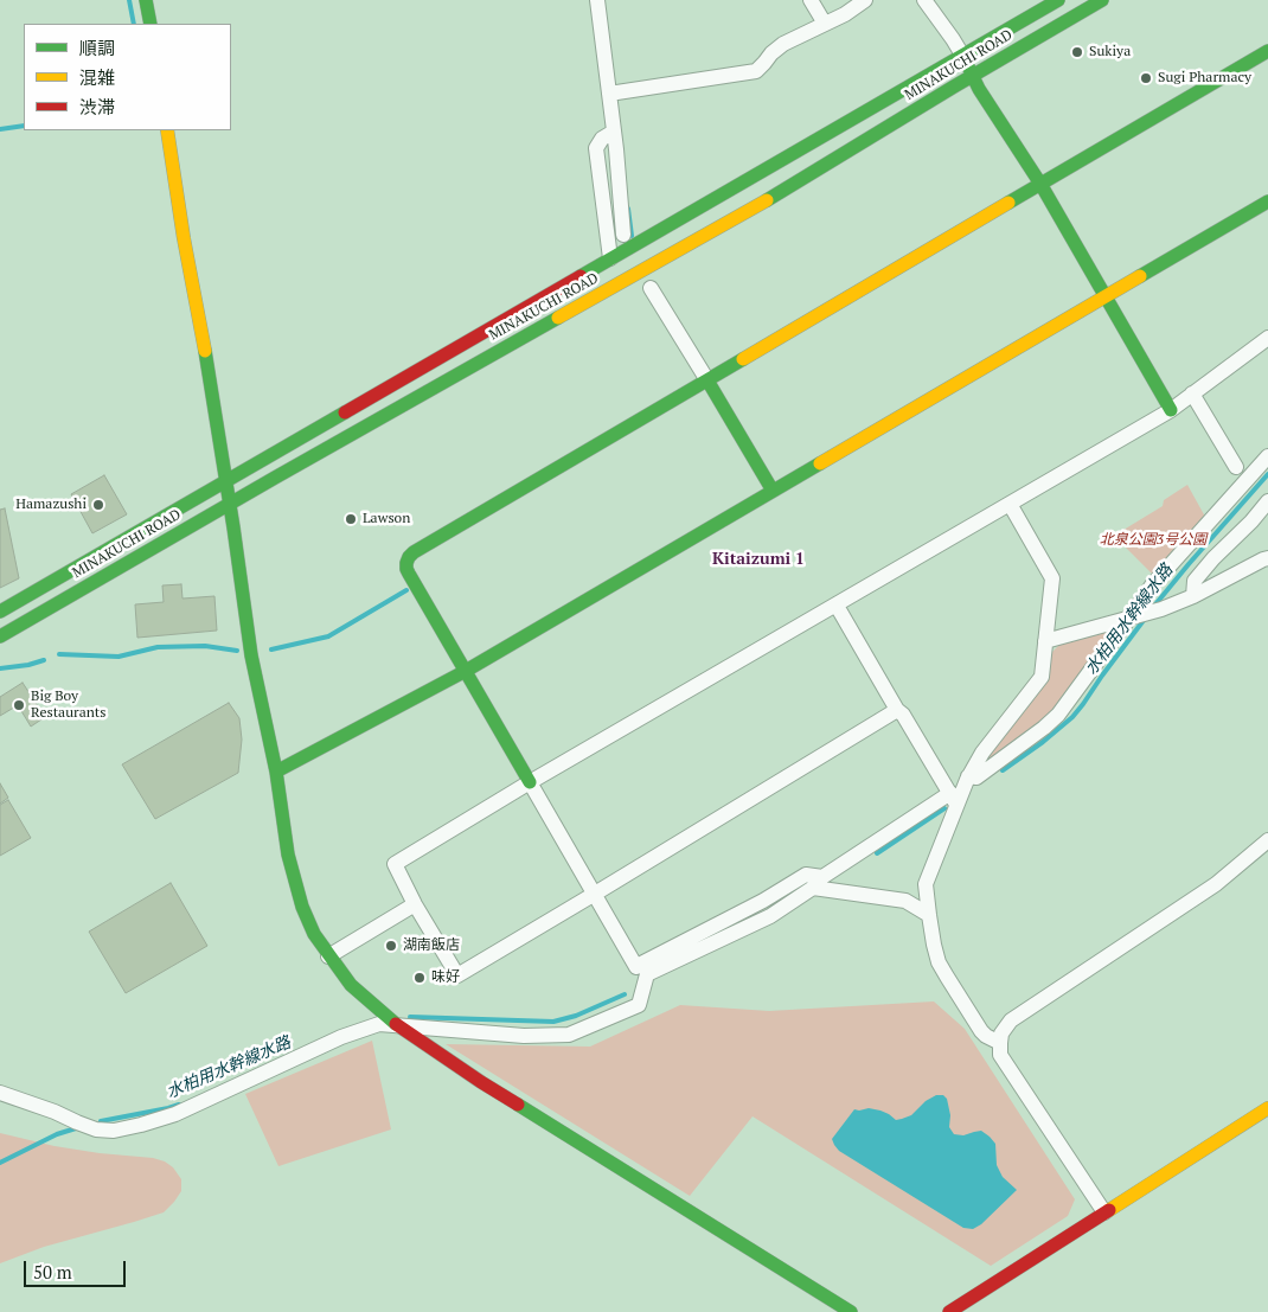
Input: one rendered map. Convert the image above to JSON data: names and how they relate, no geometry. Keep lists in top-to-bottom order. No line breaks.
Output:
{"streets":{"main road":["MINAKUCHI ROAD"]},"districts":["Kitaizumi 1"],"water":["水柏用水幹線水路"],"parks":["北泉公園3号公園"],"places":["Sukiya","Sugi Pharmacy","Hamazushi","Lawson","Big Boy Restaurants","湖南飯店","味好"],"legend":["順調","混雑","渋滞"],"scale_bar":"50 m"}
